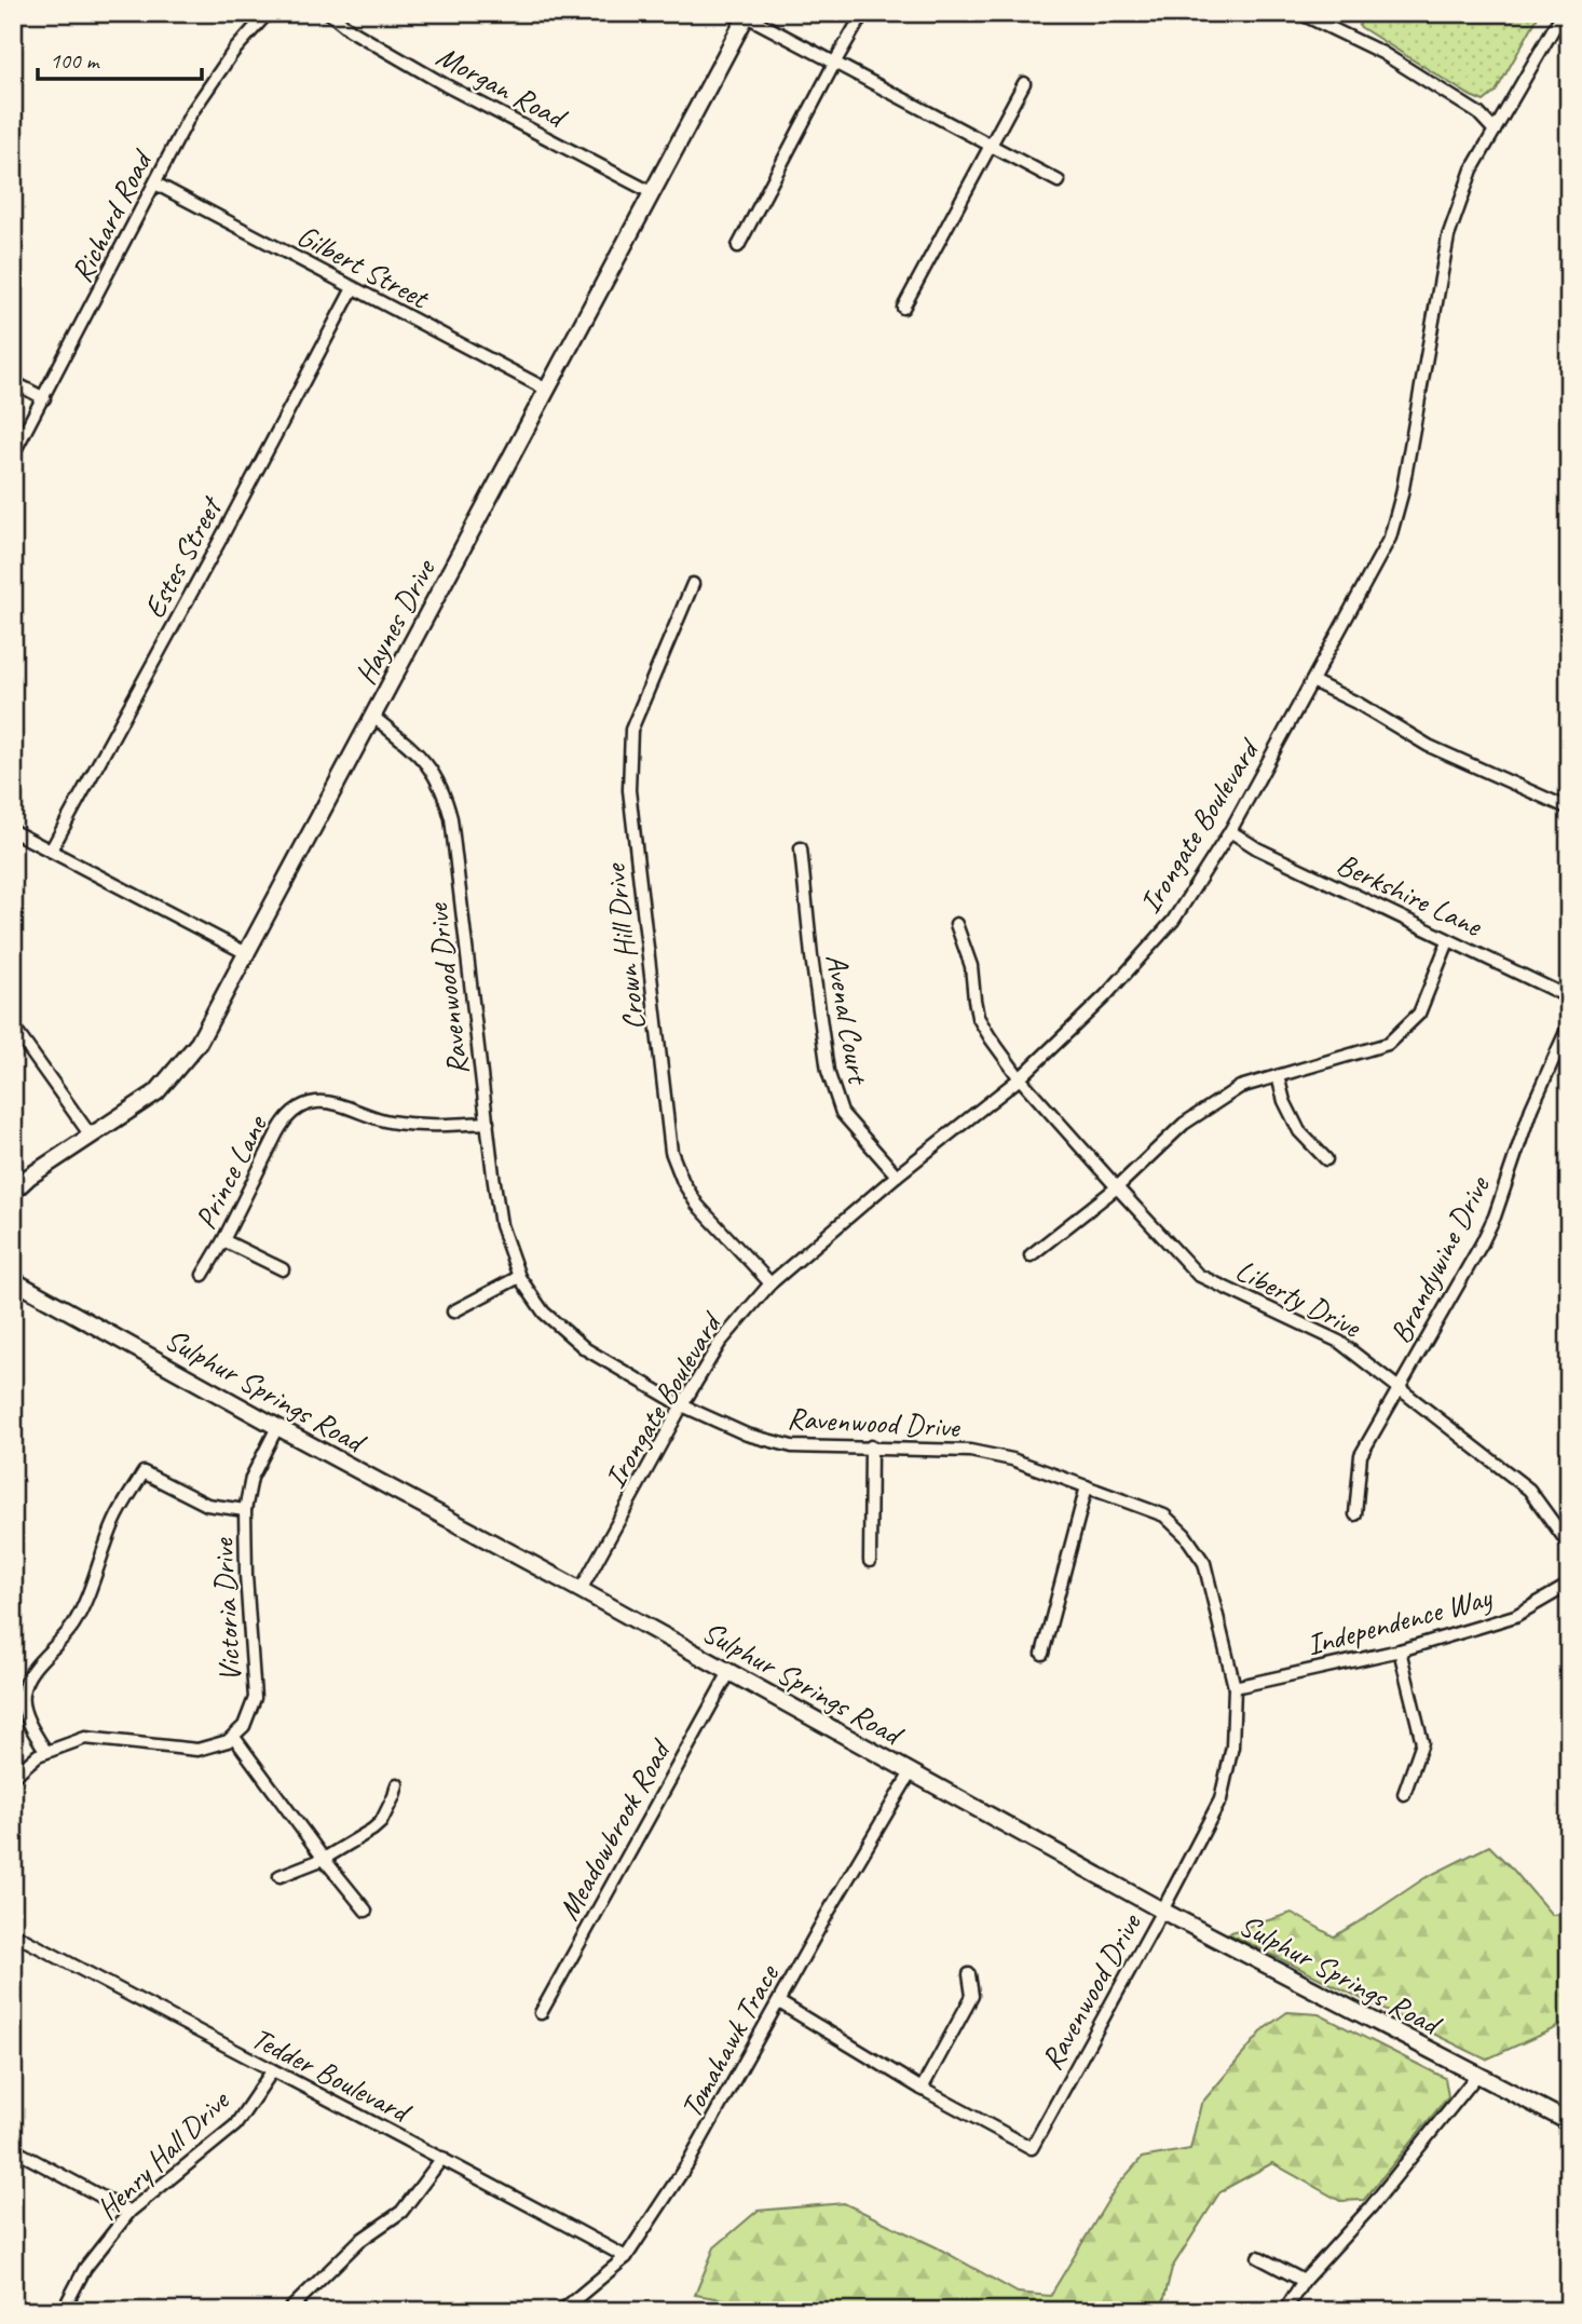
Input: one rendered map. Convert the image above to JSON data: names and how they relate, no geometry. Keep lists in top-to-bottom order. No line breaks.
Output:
{"streets":{"street":["Morgan Road","Richard Road","Gilbert Street","Estes Street","Haynes Drive","Irongate Boulevard","Berkshire Lane","Crown Hill Drive","Ravenwood Drive","Avenal Court","Prince Lane","Brandywine Drive","Liberty Drive","Sulphur Springs Road","Victoria Drive","Independence Way","Meadowbrook Road","Tomahawk Trace","Tedder Boulevard","Henry Hall Drive"]},"crossings":[["Morgan Road","Haynes Drive"],["Richard Road","Gilbert Street"],["Gilbert Street","Estes Street"],["Gilbert Street","Haynes Drive"],["Haynes Drive","Ravenwood Drive"],["Irongate Boulevard","Berkshire Lane"],["Irongate Boulevard","Crown Hill Drive"],["Irongate Boulevard","Ravenwood Drive"],["Irongate Boulevard","Avenal Court"],["Irongate Boulevard","Liberty Drive"],["Irongate Boulevard","Sulphur Springs Road"],["Ravenwood Drive","Prince Lane"],["Ravenwood Drive","Sulphur Springs Road"],["Ravenwood Drive","Independence Way"],["Brandywine Drive","Liberty Drive"],["Sulphur Springs Road","Victoria Drive"],["Sulphur Springs Road","Meadowbrook Road"],["Sulphur Springs Road","Tomahawk Trace"],["Tomahawk Trace","Tedder Boulevard"],["Tedder Boulevard","Henry Hall Drive"]],"scale_bar":"100 m"}
